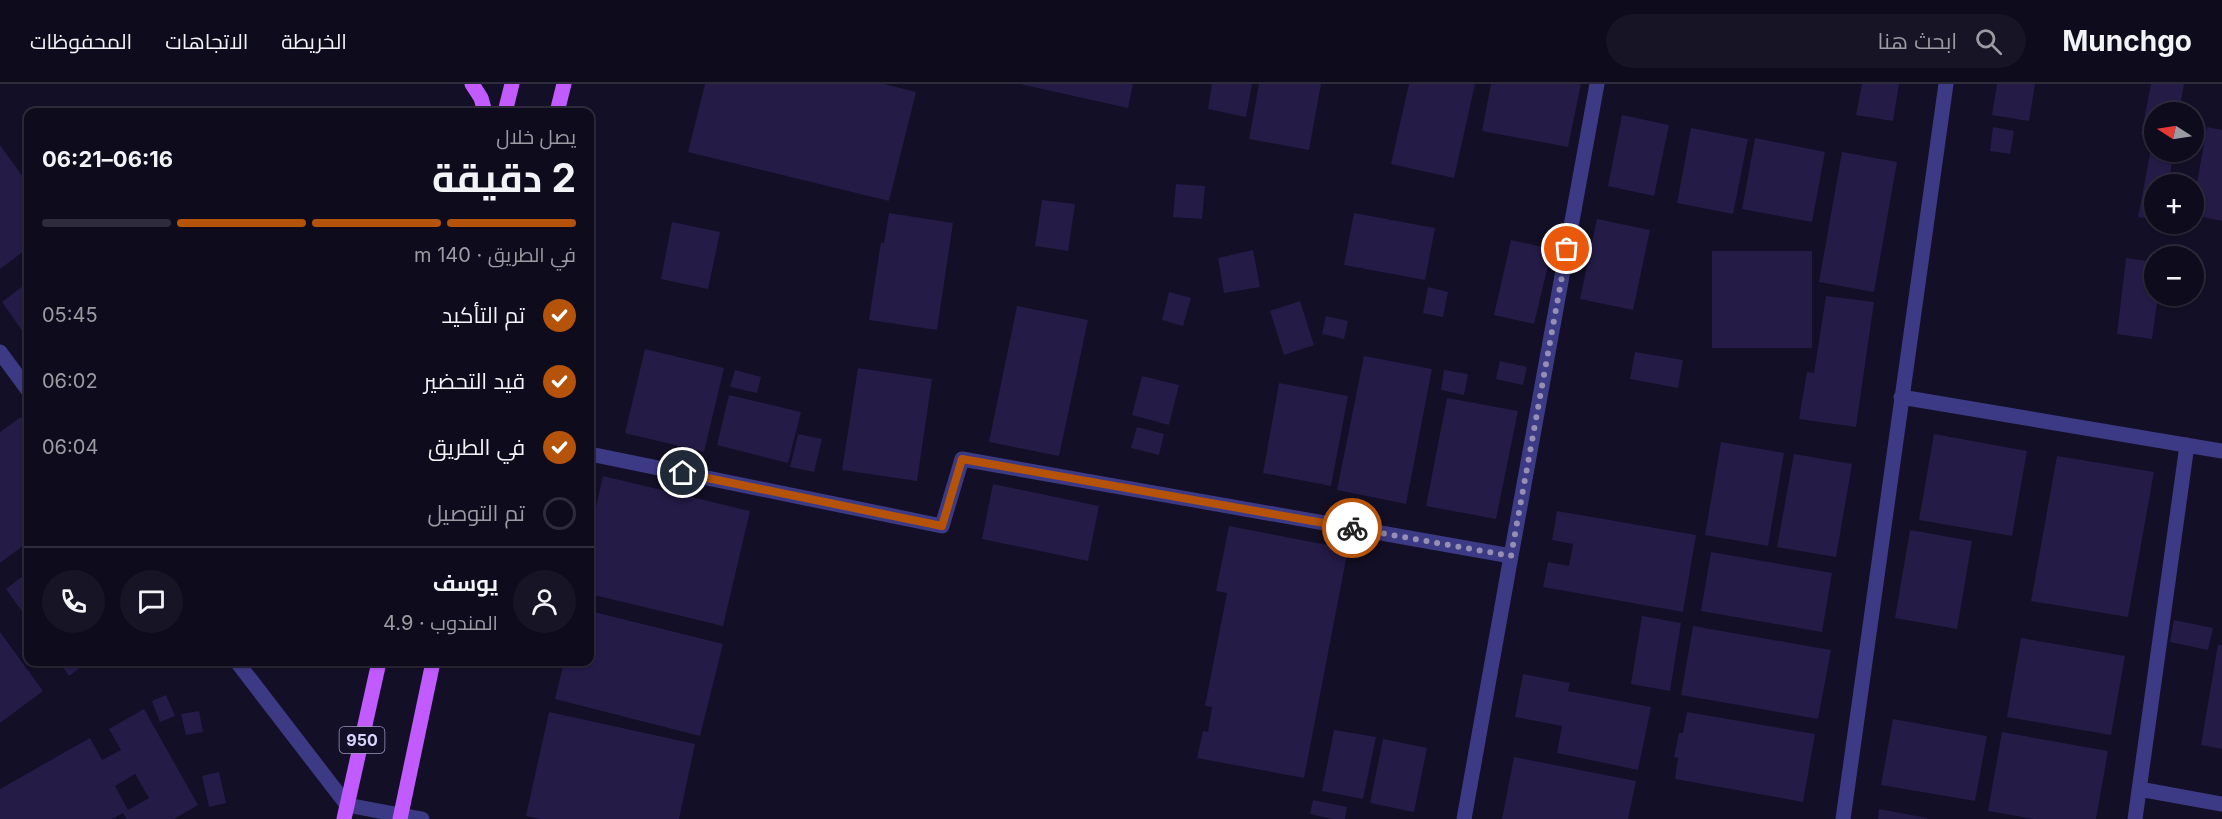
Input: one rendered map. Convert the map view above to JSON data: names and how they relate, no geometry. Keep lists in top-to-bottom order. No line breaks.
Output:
{"streets":{"main road":["950"]},"north":"left","page":{"header":"Munchgo","search":"ابحث هنا","nav":["الخريطة","الاتجاهات","المحفوظات"],"map_buttons":["+","−"],"heading":["2 دقيقة","يصل خلال","06:16–06:21"],"panel":["يوسف","المندوب · 4.9"],"bar":"في الطريق · 140 m","list":[["تم التأكيد","05:45"],["قيد التحضير","06:02"],["في الطريق","06:04"],"تم التوصيل"]}}
